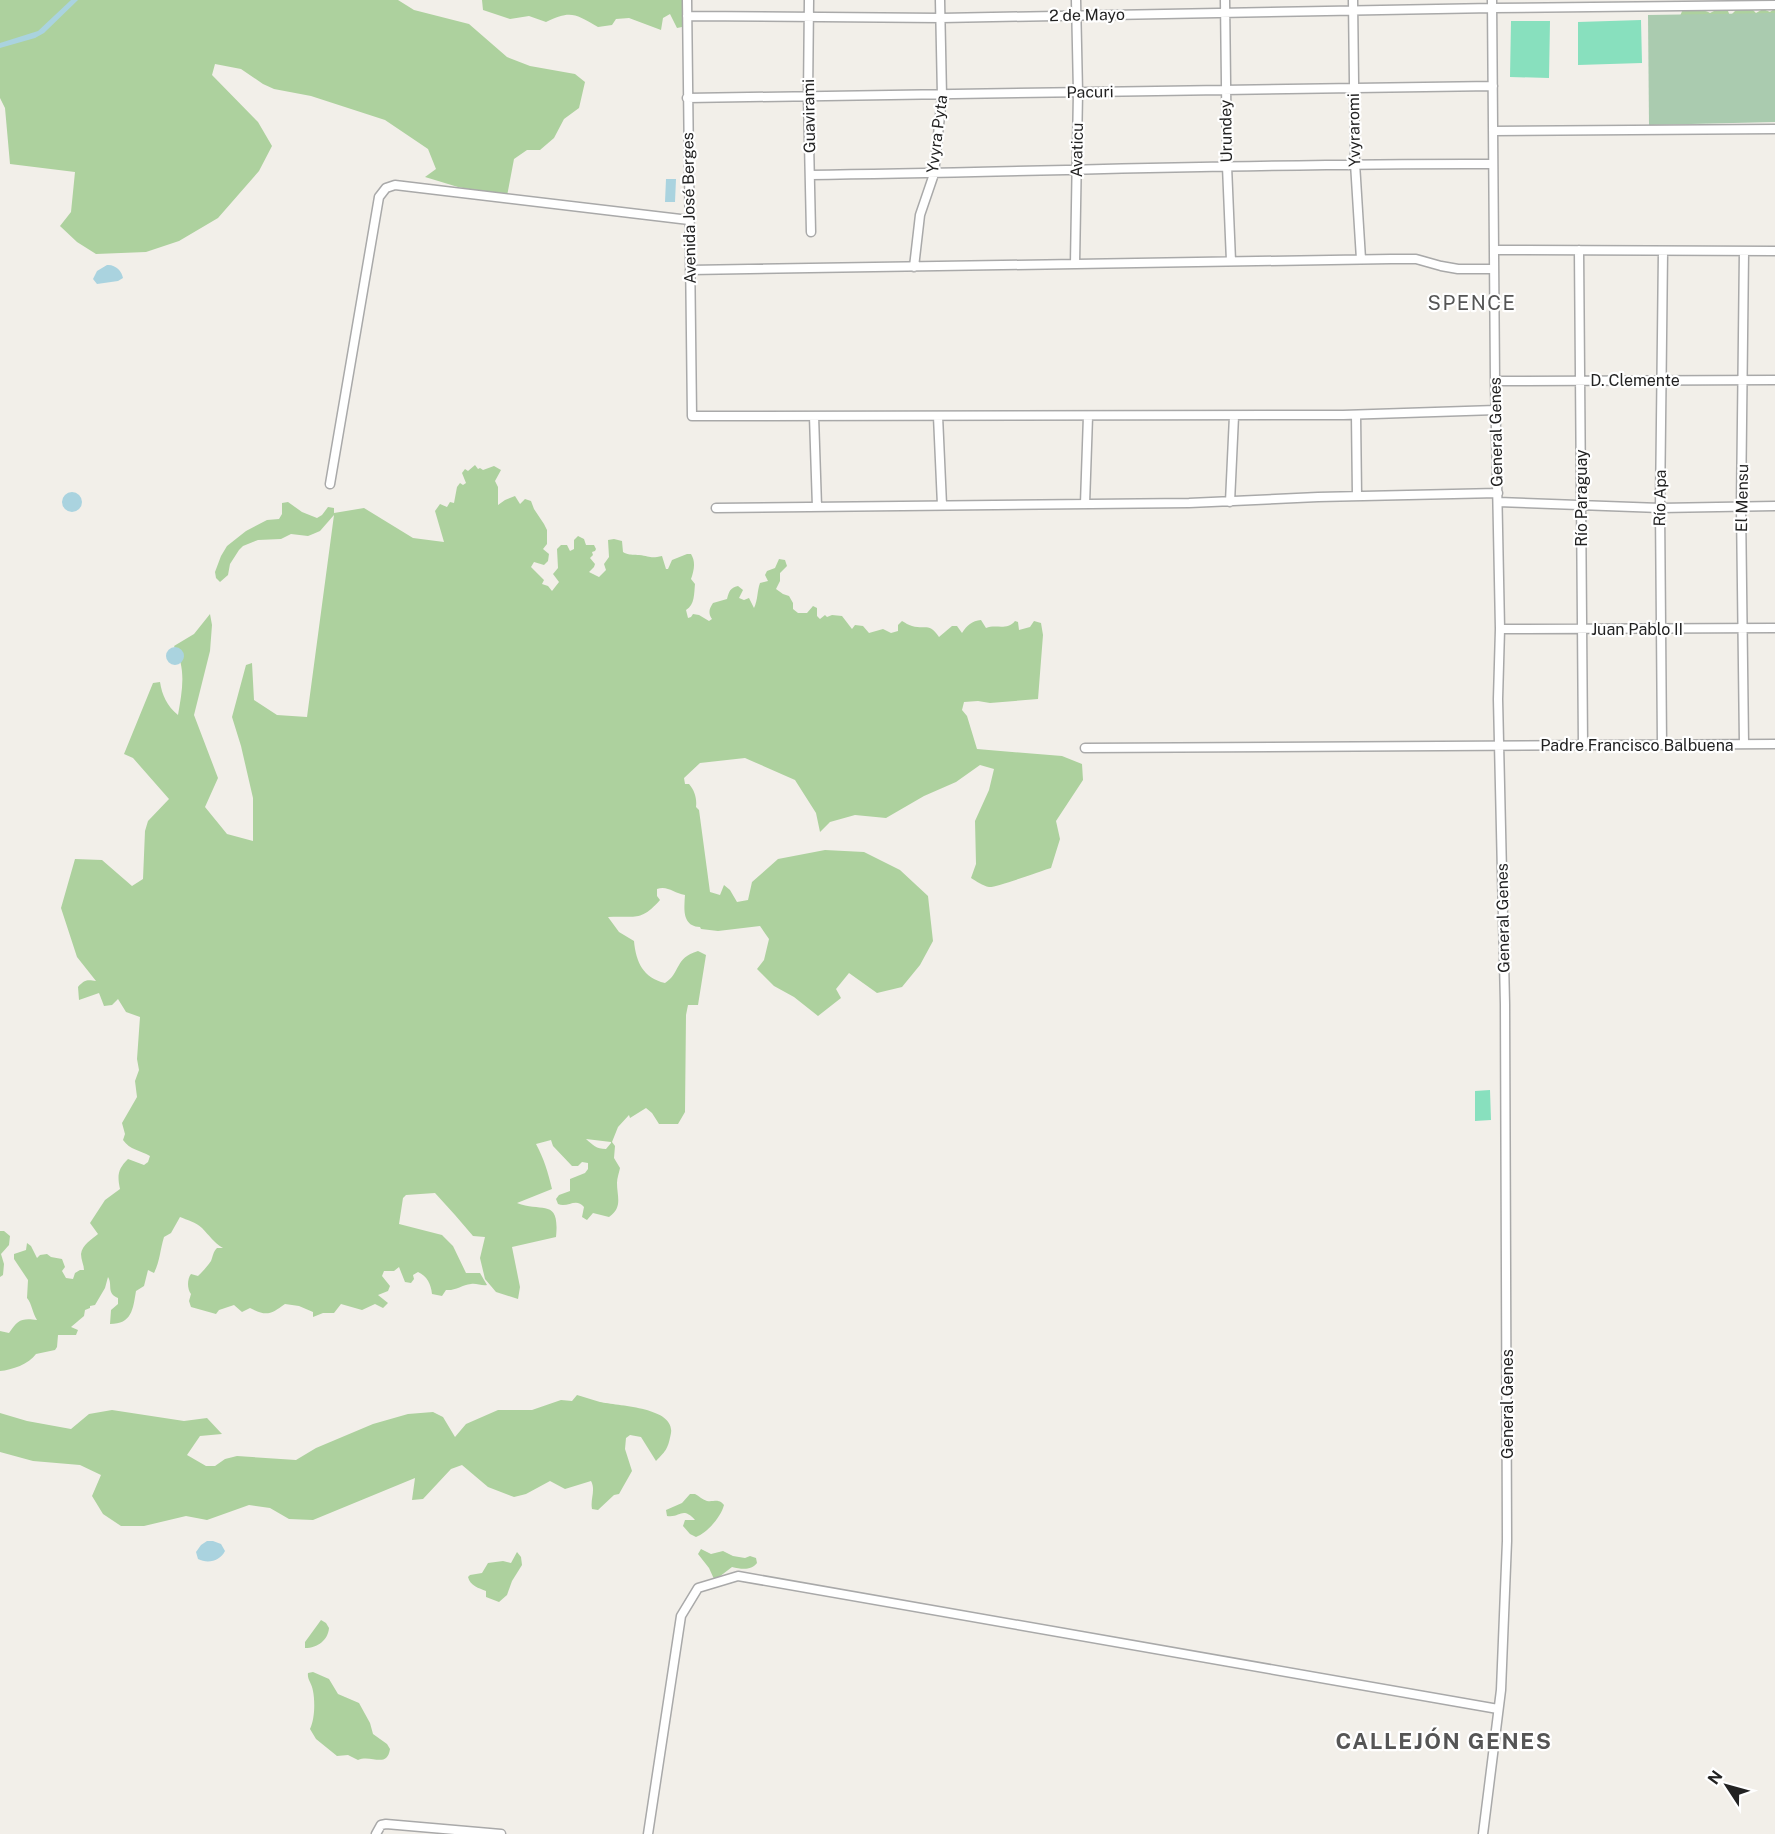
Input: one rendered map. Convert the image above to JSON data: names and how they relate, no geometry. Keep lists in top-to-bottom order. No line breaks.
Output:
{"streets":{"street":["2 de Mayo","Pacuri","Guavirami","Yvyraromi","Urundey","Yvyra Pyta","Avaticu","Avenida José Berges","D. Clemente","General Genes","Río Paraguay","Río Apa","El Mensu","Juan Pablo II","Padre Francisco Balbuena"]},"crossings":[["2 de Mayo","Guavirami"],["2 de Mayo","Yvyraromi"],["2 de Mayo","Urundey"],["2 de Mayo","Yvyra Pyta"],["2 de Mayo","Avaticu"],["2 de Mayo","Avenida José Berges"],["2 de Mayo","General Genes"],["Pacuri","Guavirami"],["Pacuri","Yvyraromi"],["Pacuri","Urundey"],["Pacuri","Yvyra Pyta"],["Pacuri","Avaticu"],["Pacuri","Avenida José Berges"],["Pacuri","General Genes"],["D. Clemente","General Genes"],["D. Clemente","Río Paraguay"],["D. Clemente","Río Apa"],["D. Clemente","El Mensu"],["General Genes","Juan Pablo II"],["General Genes","Padre Francisco Balbuena"],["Río Paraguay","Juan Pablo II"],["Río Paraguay","Padre Francisco Balbuena"],["Río Apa","Juan Pablo II"],["Río Apa","Padre Francisco Balbuena"],["El Mensu","Juan Pablo II"],["El Mensu","Padre Francisco Balbuena"]],"districts":["SPENCE","CALLEJÓN GENES"],"north":"top left"}
